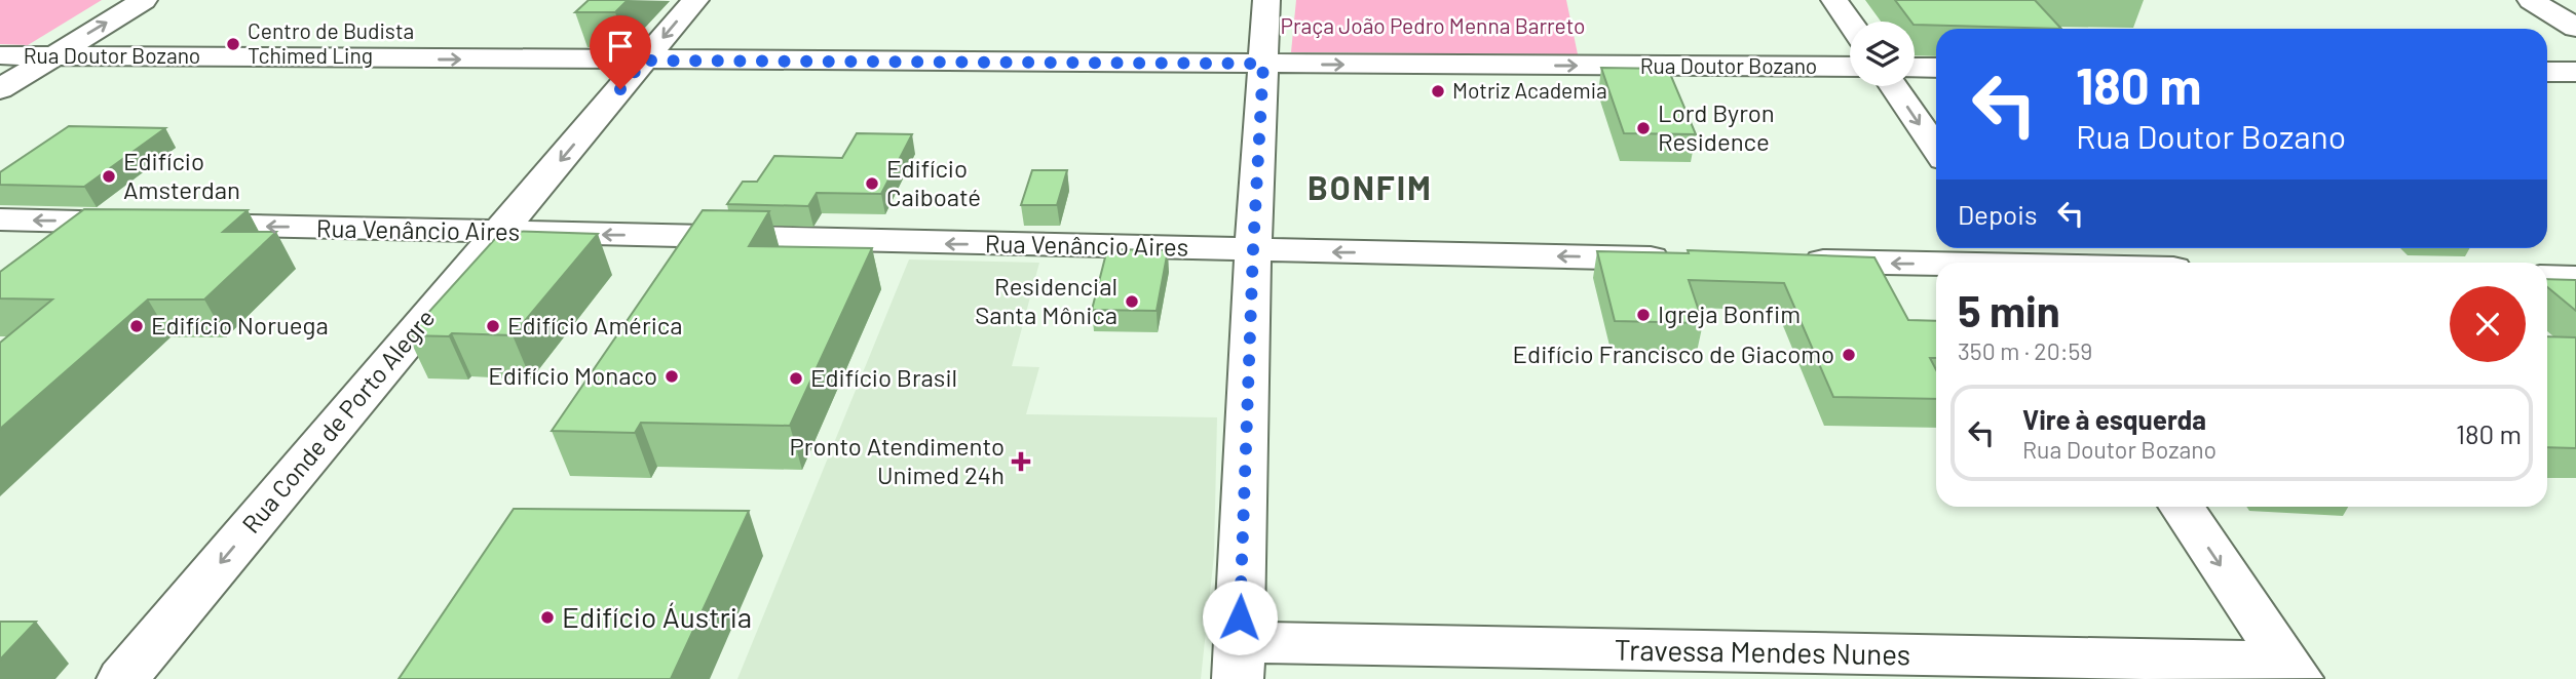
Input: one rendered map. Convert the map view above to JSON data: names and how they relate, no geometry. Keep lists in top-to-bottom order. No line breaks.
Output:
{"streets":{"street":["Rua Doutor Bozano","Rua Venâncio Aires","Rua Conde de Porto Alegre","Travessa Mendes Nunes"]},"crossings":[["Rua Doutor Bozano","Rua Conde de Porto Alegre"],["Rua Venâncio Aires","Rua Conde de Porto Alegre"]],"one_way":["Rua Doutor Bozano","Rua Venâncio Aires","Rua Conde de Porto Alegre"],"districts":["BONFIM"],"parks":["Praça João Pedro Menna Barreto"],"places":{"other":["Centro de Budista Tchimed Ling","Motriz Academia","Lord Byron Residence","Edifício Amsterdan","Edifício Caiboaté","Residencial Santa Mônica","Igreja Bonfim","Edifício Noruega","Edifício América","Edifício Francisco de Giacomo","Edifício Monaco","Edifício Brasil","Edifício Áustria"],"health":["Pronto Atendimento Unimed 24h"]},"page":{"turn":["180 m","Rua Doutor Bozano"],"then":"Depois","heading":["5 min","350 m · 20:59"],"list":[{"name":"Vire à esquerda","note":"Rua Doutor Bozano","value":"180 m"}]}}
